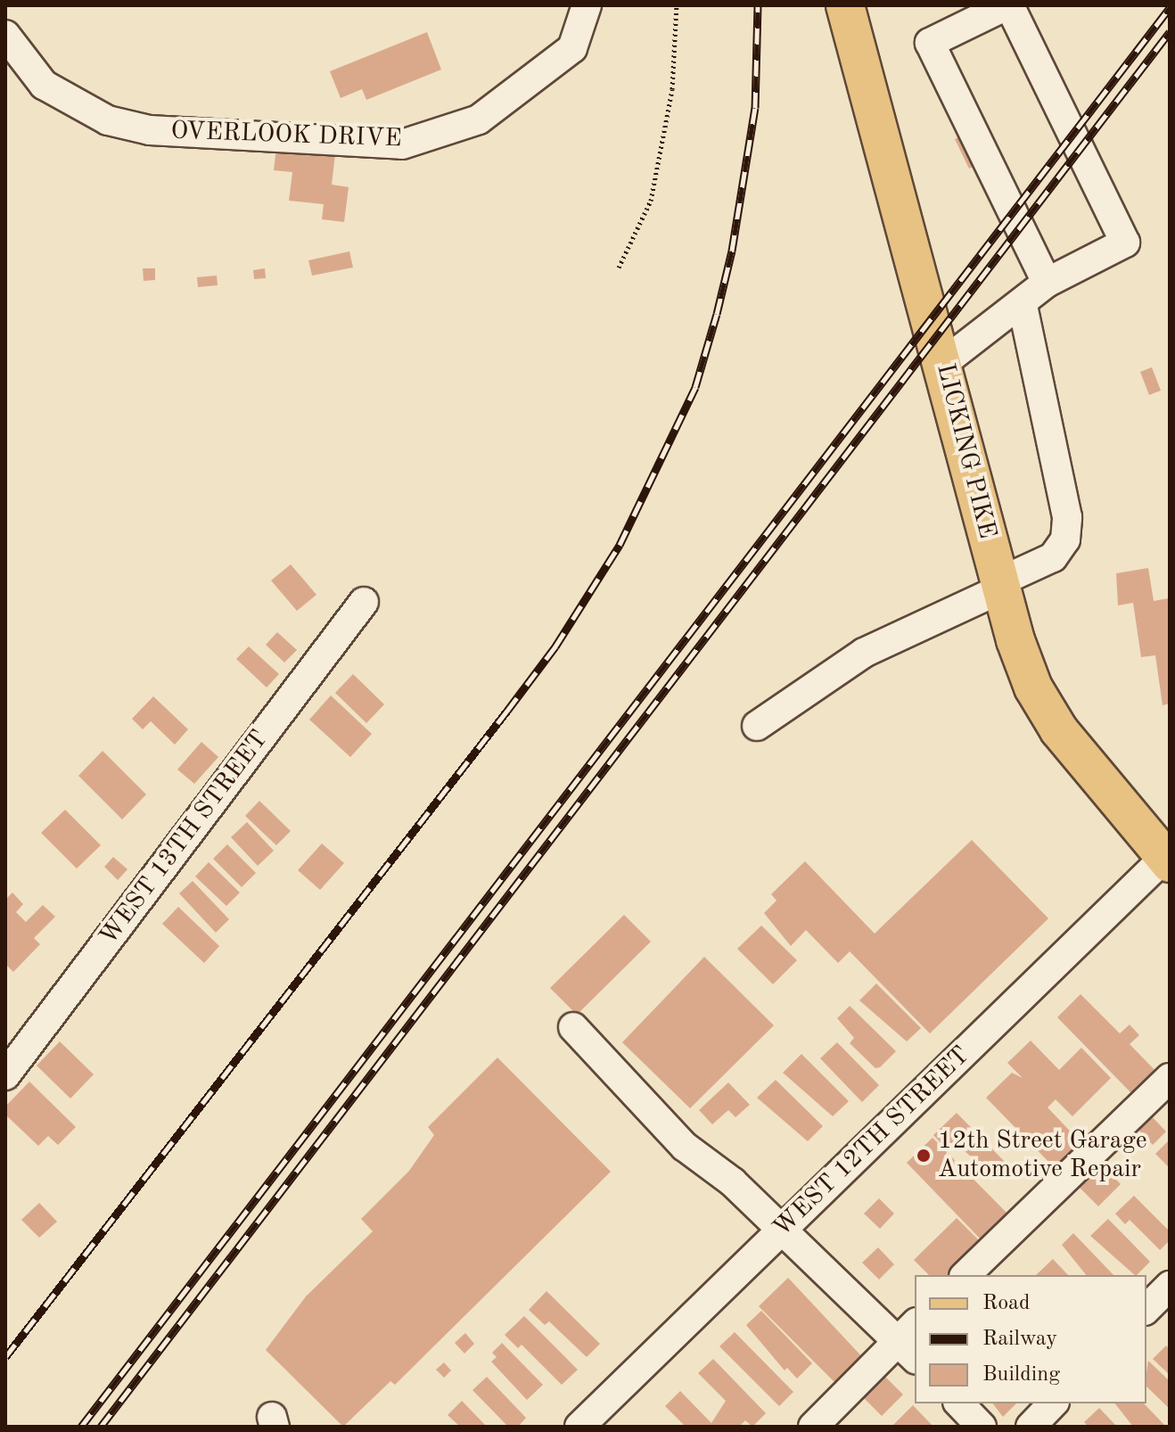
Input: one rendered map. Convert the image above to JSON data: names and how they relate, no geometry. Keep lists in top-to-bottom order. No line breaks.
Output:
{"streets":{"main road":["LICKING PIKE"],"street":["OVERLOOK DRIVE","WEST 13TH STREET","WEST 12TH STREET"]},"crossings":[["LICKING PIKE","WEST 12TH STREET"]],"places":["12th Street Garage Automotive Repair"],"legend":["Road","Railway","Building"]}
